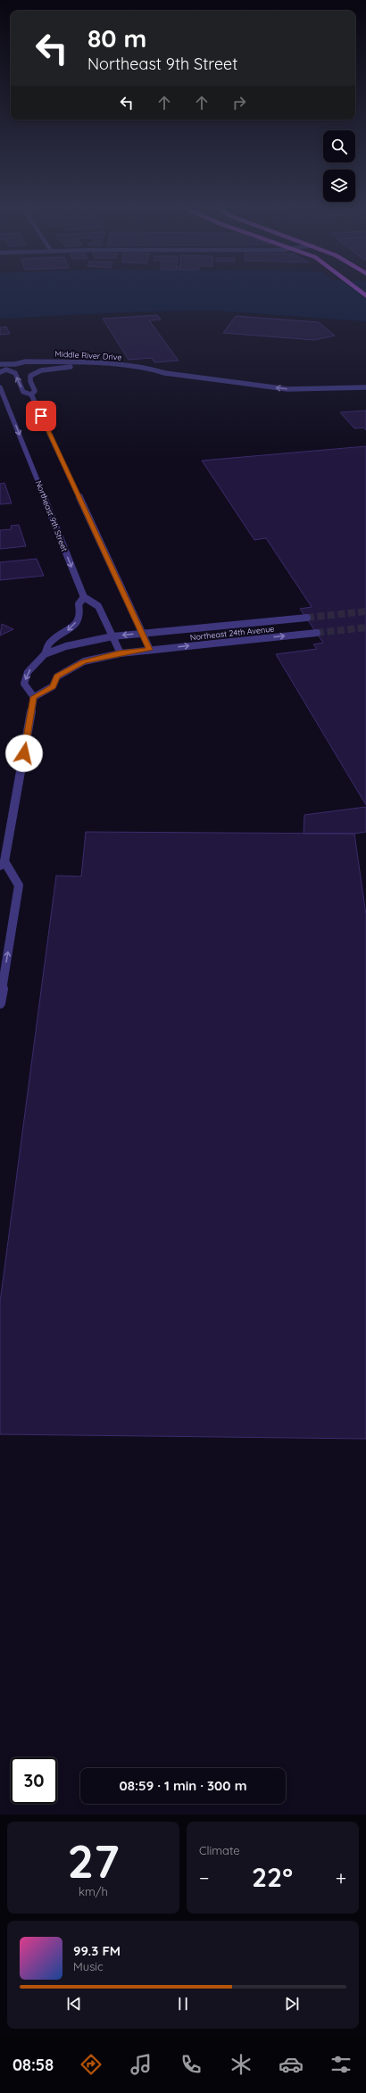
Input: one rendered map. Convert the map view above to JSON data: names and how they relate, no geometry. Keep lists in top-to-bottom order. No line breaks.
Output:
{"streets":{"street":["Middle River Drive","Northeast 9th Street","Northeast 24th Avenue"]},"page":{"turn":["80 m","Northeast 9th Street"],"limit":"30","trip":"08:59 · 1 min · 300 m","tile":[["27","km/h"],"Climate"],"heat":["−","22°","+"],"song":["99.3 FM","Music"],"tabs":"08:58"}}
